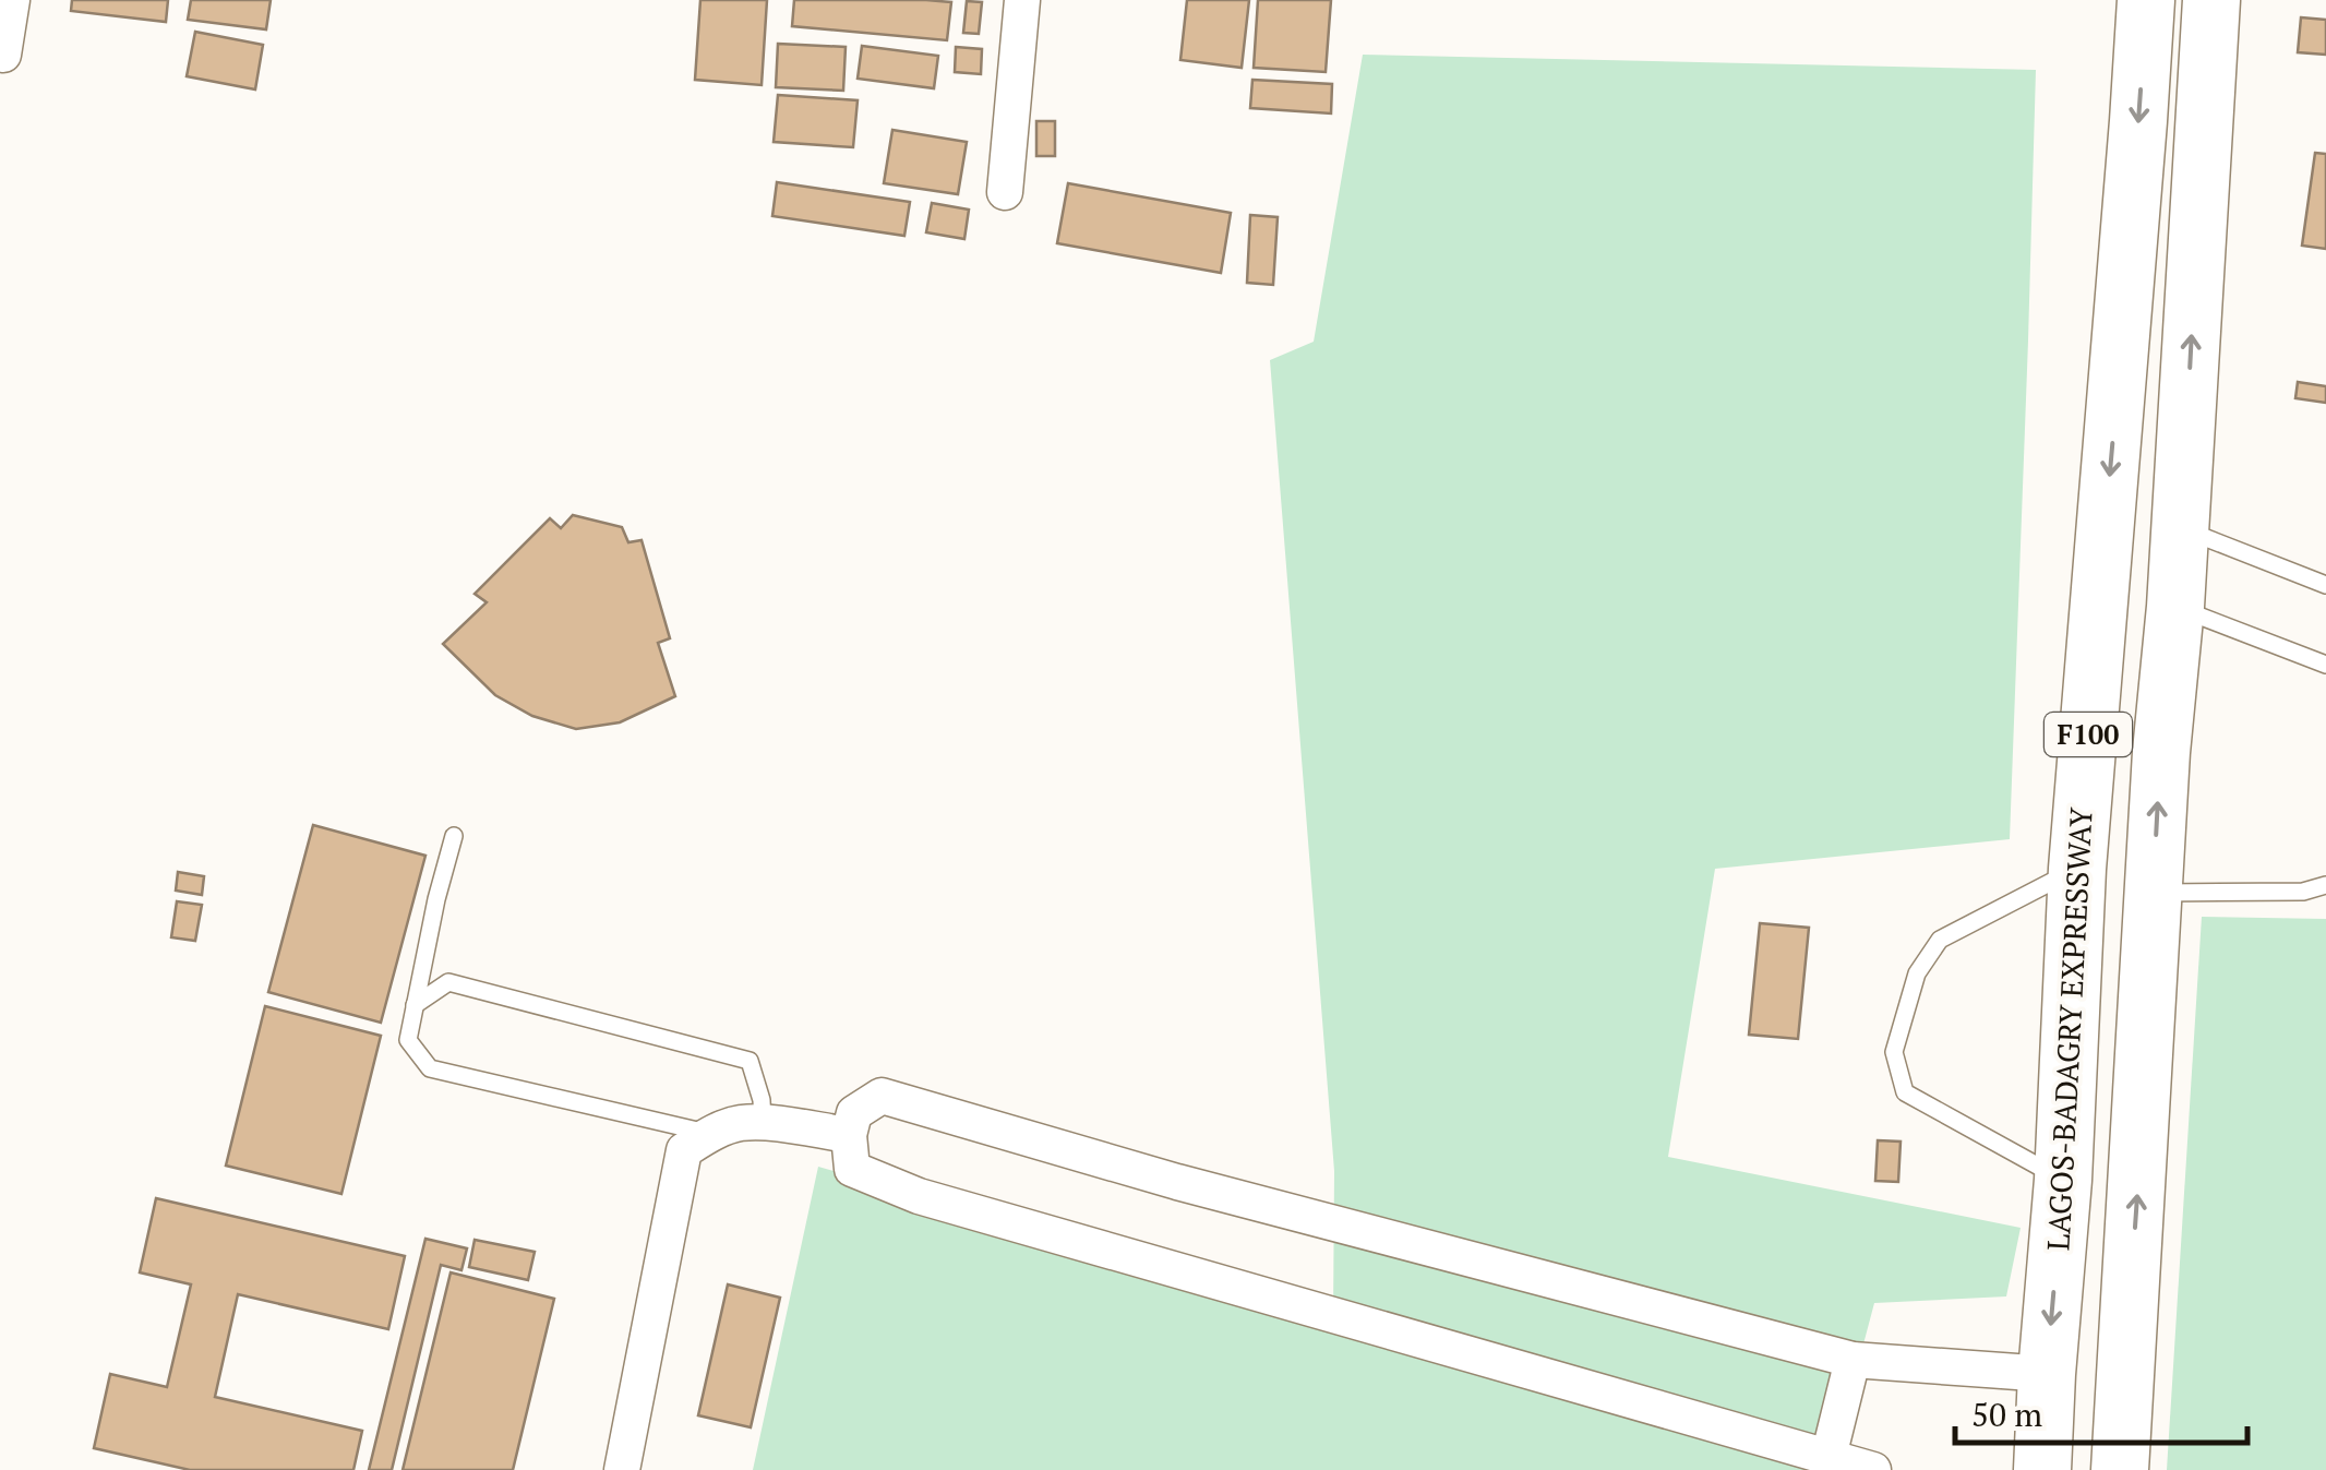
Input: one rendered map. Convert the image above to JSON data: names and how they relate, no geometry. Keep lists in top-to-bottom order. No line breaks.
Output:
{"streets":{"highway":["F100","LAGOS-BADAGRY EXPRESSWAY"]},"scale_bar":"50 m"}
